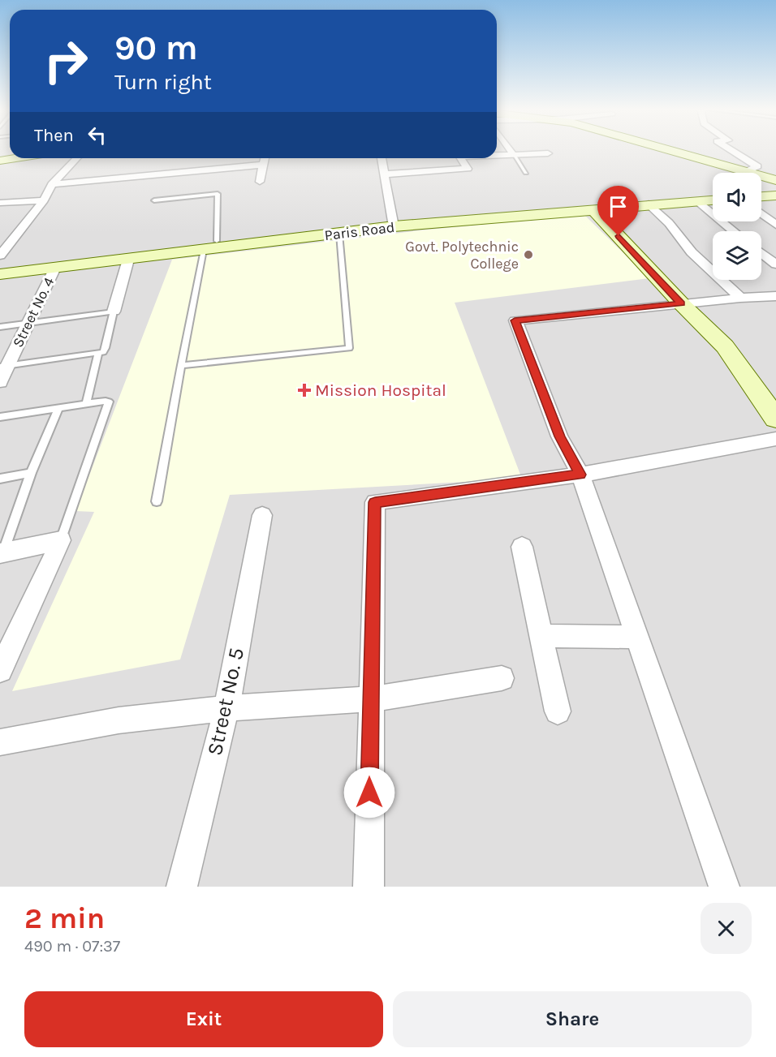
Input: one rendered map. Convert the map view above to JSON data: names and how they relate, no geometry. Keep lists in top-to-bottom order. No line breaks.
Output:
{"streets":{"main road":["Paris Road"],"street":["Street No. 4","Street No. 5"]},"crossings":[["Paris Road","Street No. 4"]],"places":{"other":["Govt. Polytechnic College"],"health":["Mission Hospital"]},"page":{"turn":["90 m","Turn right"],"then":"Then","heading":["2 min","490 m · 07:37"],"buttons":["Exit","Share"]}}
